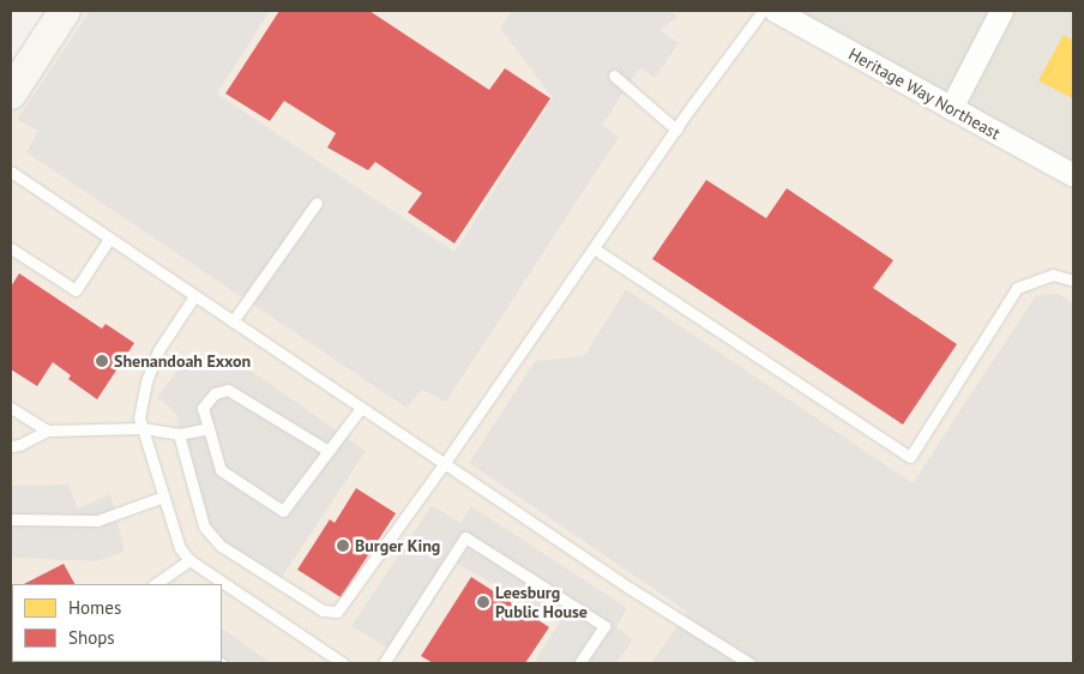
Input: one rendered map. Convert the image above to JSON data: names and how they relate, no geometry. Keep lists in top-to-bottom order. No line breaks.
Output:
{"streets":{"street":["Heritage Way Northeast"]},"places":["Shenandoah Exxon","Burger King","Leesburg Public House"],"legend":["Homes","Shops"]}
